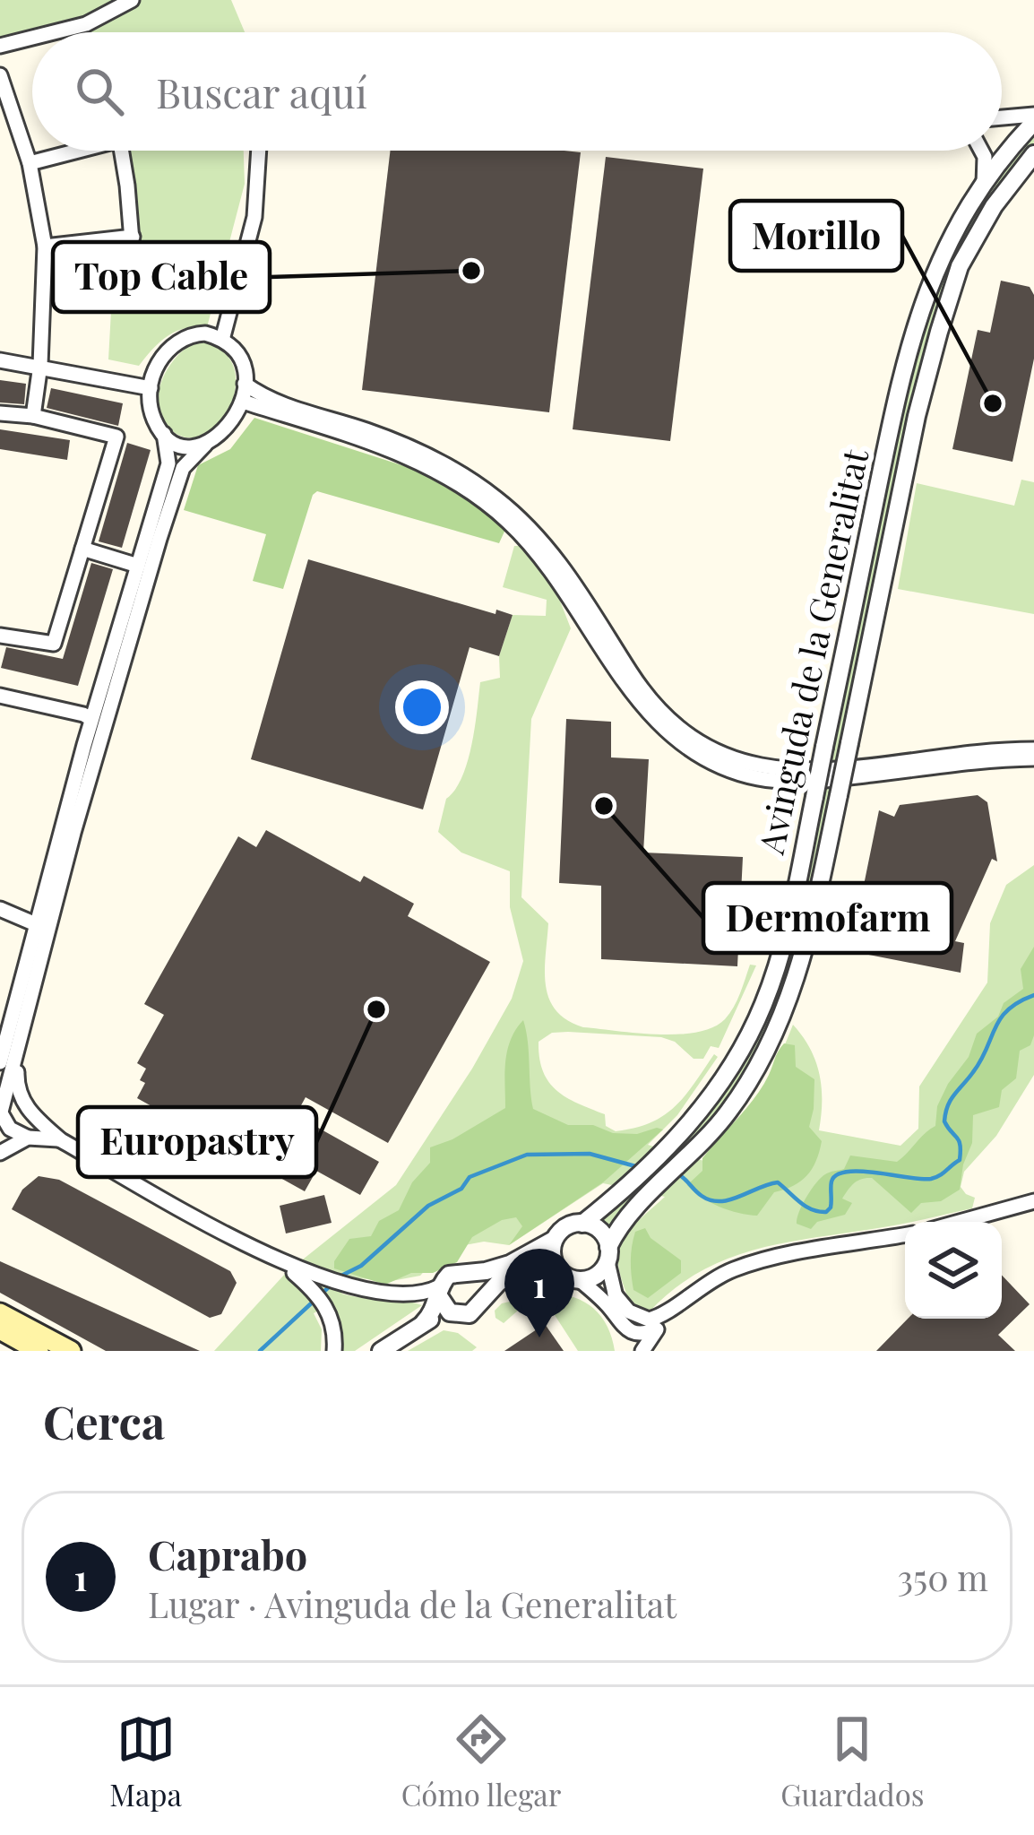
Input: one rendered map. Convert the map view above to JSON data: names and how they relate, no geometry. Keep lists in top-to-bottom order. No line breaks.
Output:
{"streets":{"street":["Avinguda de la Generalitat"]},"places":["Top Cable","Morillo","Dermofarm","Europastry"],"page":{"search":"Buscar aquí","pins":"1","heading":"Cerca","list":[{"mark":"1","name":"Caprabo","note":"Lugar · Avinguda de la Generalitat","value":"350 m"}],"nav":["Mapa","Cómo llegar","Guardados"]}}
